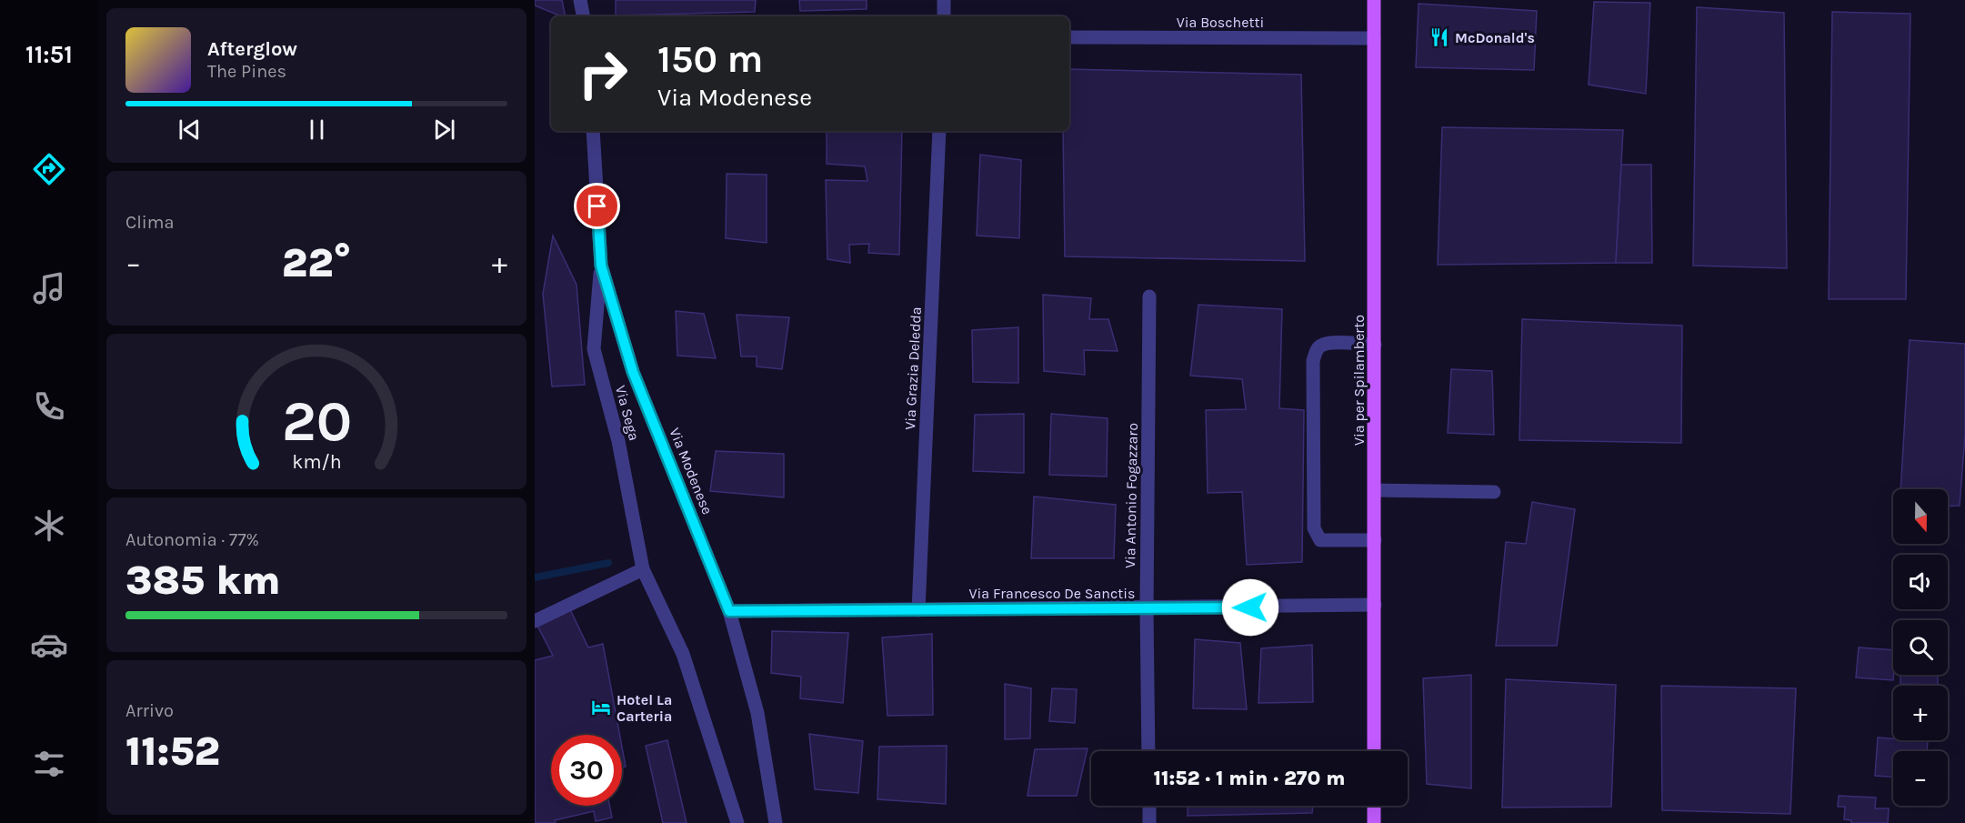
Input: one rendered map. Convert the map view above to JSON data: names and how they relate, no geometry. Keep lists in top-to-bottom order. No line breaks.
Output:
{"streets":{"main road":["Via per Spilamberto"],"street":["Via Boschetti","Via Grazia Deledda","Via Sega","Via Modenese","Via Antonio Fogazzaro","Via Francesco De Sanctis"]},"crossings":[["Via Boschetti","Via per Spilamberto"],["Via Grazia Deledda","Via Francesco De Sanctis"],["Via per Spilamberto","Via Francesco De Sanctis"],["Via Sega","Via Modenese"],["Via Modenese","Via Francesco De Sanctis"],["Via Antonio Fogazzaro","Via Francesco De Sanctis"]],"places":{"restaurant":["McDonald's"],"hotel":["Hotel La Carteria"]},"north":"bottom","page":{"tabs":"11:51","turn":["150 m","Via Modenese"],"song":["Afterglow","The Pines"],"tile":["Clima",["Autonomia · 77%","385 km"],["Arrivo","11:52"]],"heat":["−","22°","+"],"map_buttons":["+","−"],"limit":"30","trip":"11:52 · 1 min · 270 m","gauge":["20","km/h"]}}
